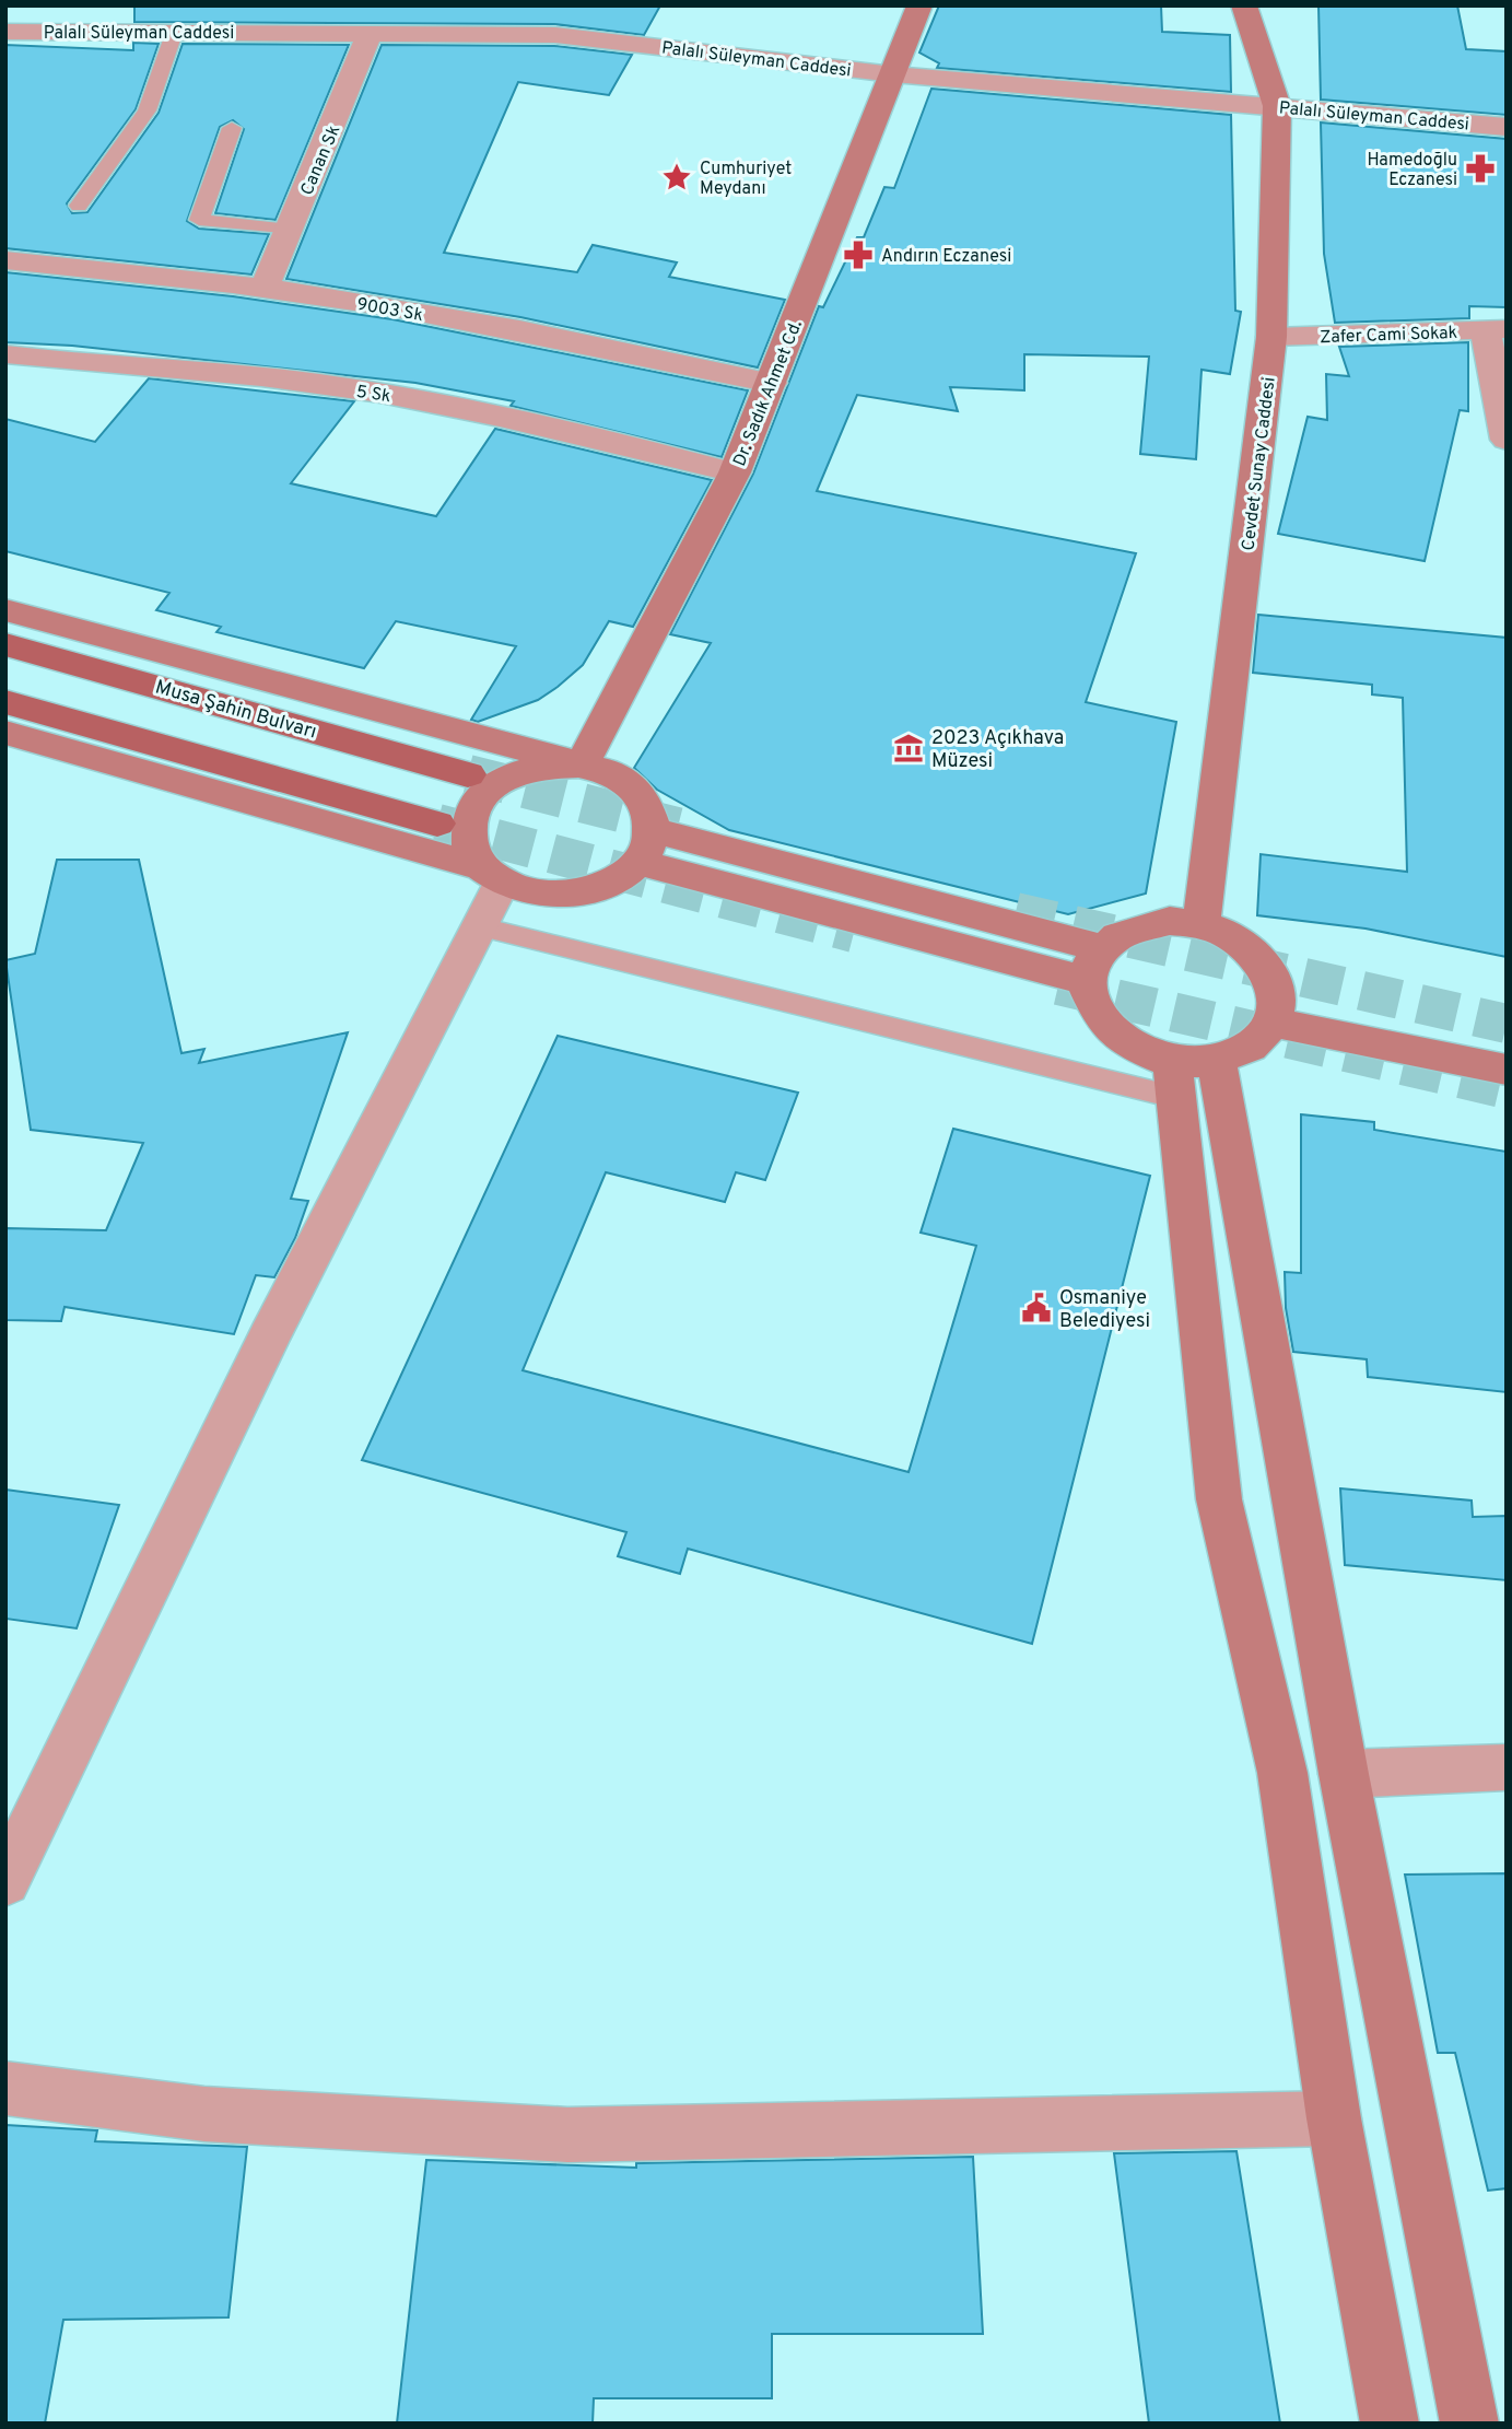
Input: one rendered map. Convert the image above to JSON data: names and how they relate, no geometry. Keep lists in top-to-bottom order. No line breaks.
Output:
{"streets":{"main road":["Dr. Sadık Ahmet Cd.","Cevdet Sunay Caddesi","Musa Şahin Bulvarı"],"street":["Palalı Süleyman Caddesi","Canan Sk","9003 Sk","Zafer Cami Sokak","5 Sk"]},"crossings":[["Palalı Süleyman Caddesi","Canan Sk"],["Palalı Süleyman Caddesi","Dr. Sadık Ahmet Cd."],["Palalı Süleyman Caddesi","Cevdet Sunay Caddesi"],["Canan Sk","9003 Sk"],["9003 Sk","Dr. Sadık Ahmet Cd."],["Zafer Cami Sokak","Cevdet Sunay Caddesi"],["5 Sk","Dr. Sadık Ahmet Cd."]],"places":{"pharmacy":["Hamedoğlu Eczanesi","Andırın Eczanesi"],"place":["Cumhuriyet Meydanı"],"museum":["2023 Açıkhava Müzesi"],"public building":["Osmaniye Belediyesi"]}}
